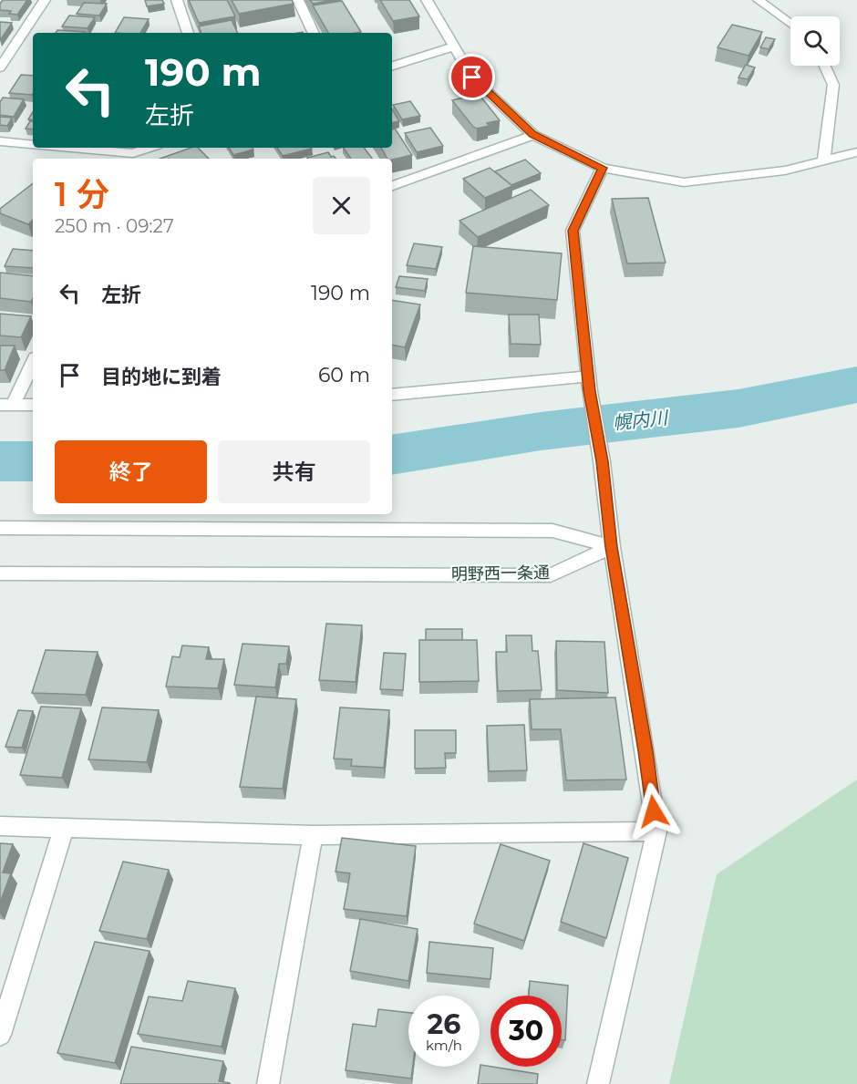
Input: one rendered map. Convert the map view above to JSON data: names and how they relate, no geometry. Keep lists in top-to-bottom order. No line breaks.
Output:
{"streets":{"street":["明野西一条通"]},"water":["幌内川"],"page":{"turn":["190 m","左折"],"heading":["1 分","250 m · 09:27"],"list":[{"name":"左折","value":"190 m"},{"name":"目的地に到着","value":"60 m"}],"buttons":["終了","共有"],"speed":"26 km/h","limit":"30"}}
